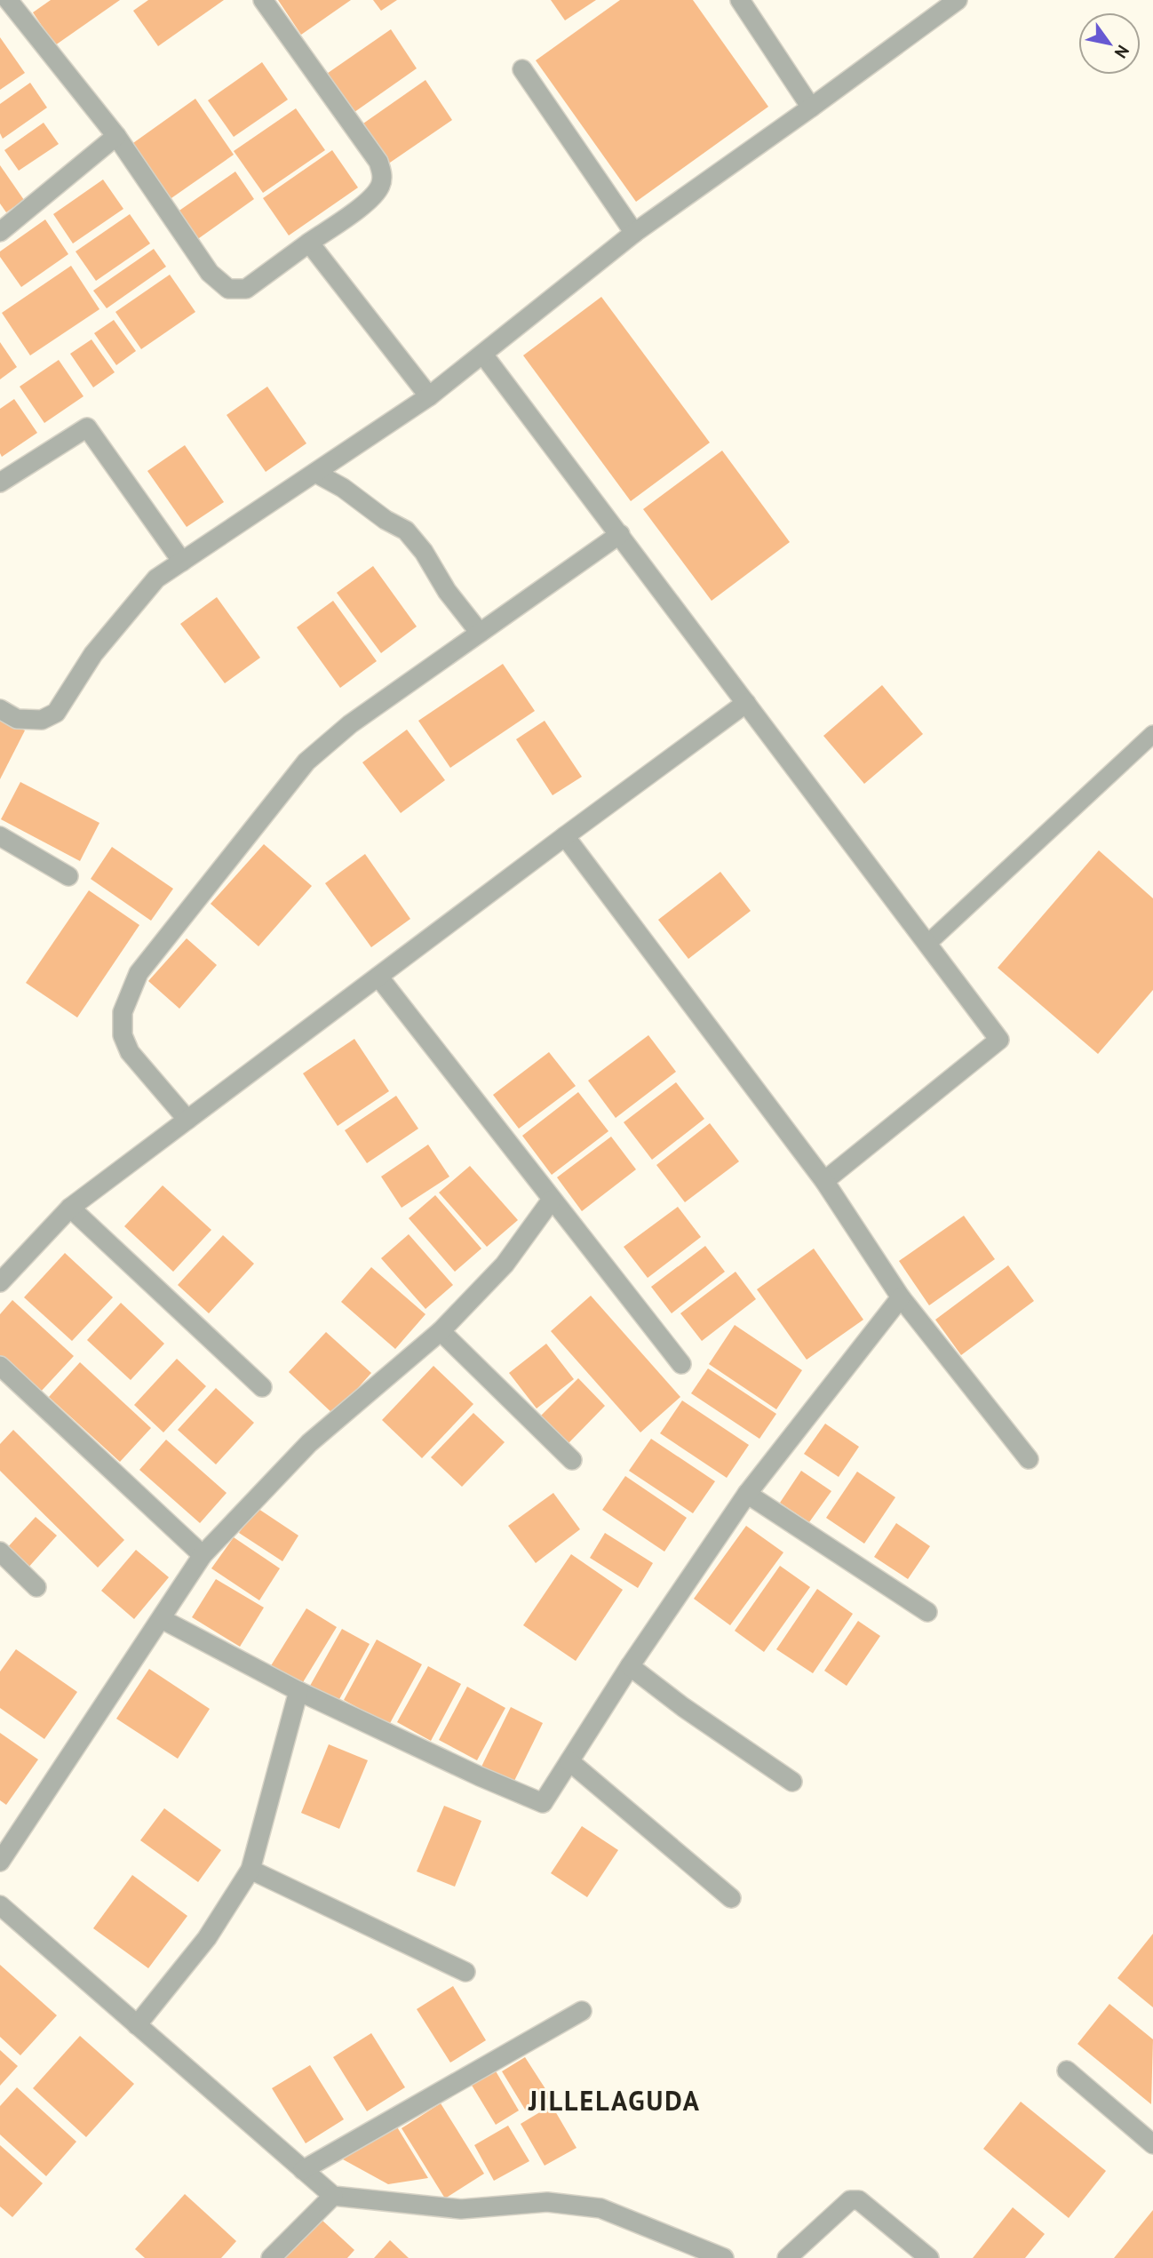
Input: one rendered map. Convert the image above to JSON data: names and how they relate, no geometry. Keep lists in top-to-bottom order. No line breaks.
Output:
{"districts":["JILLELAGUDA"],"north":"bottom right"}
